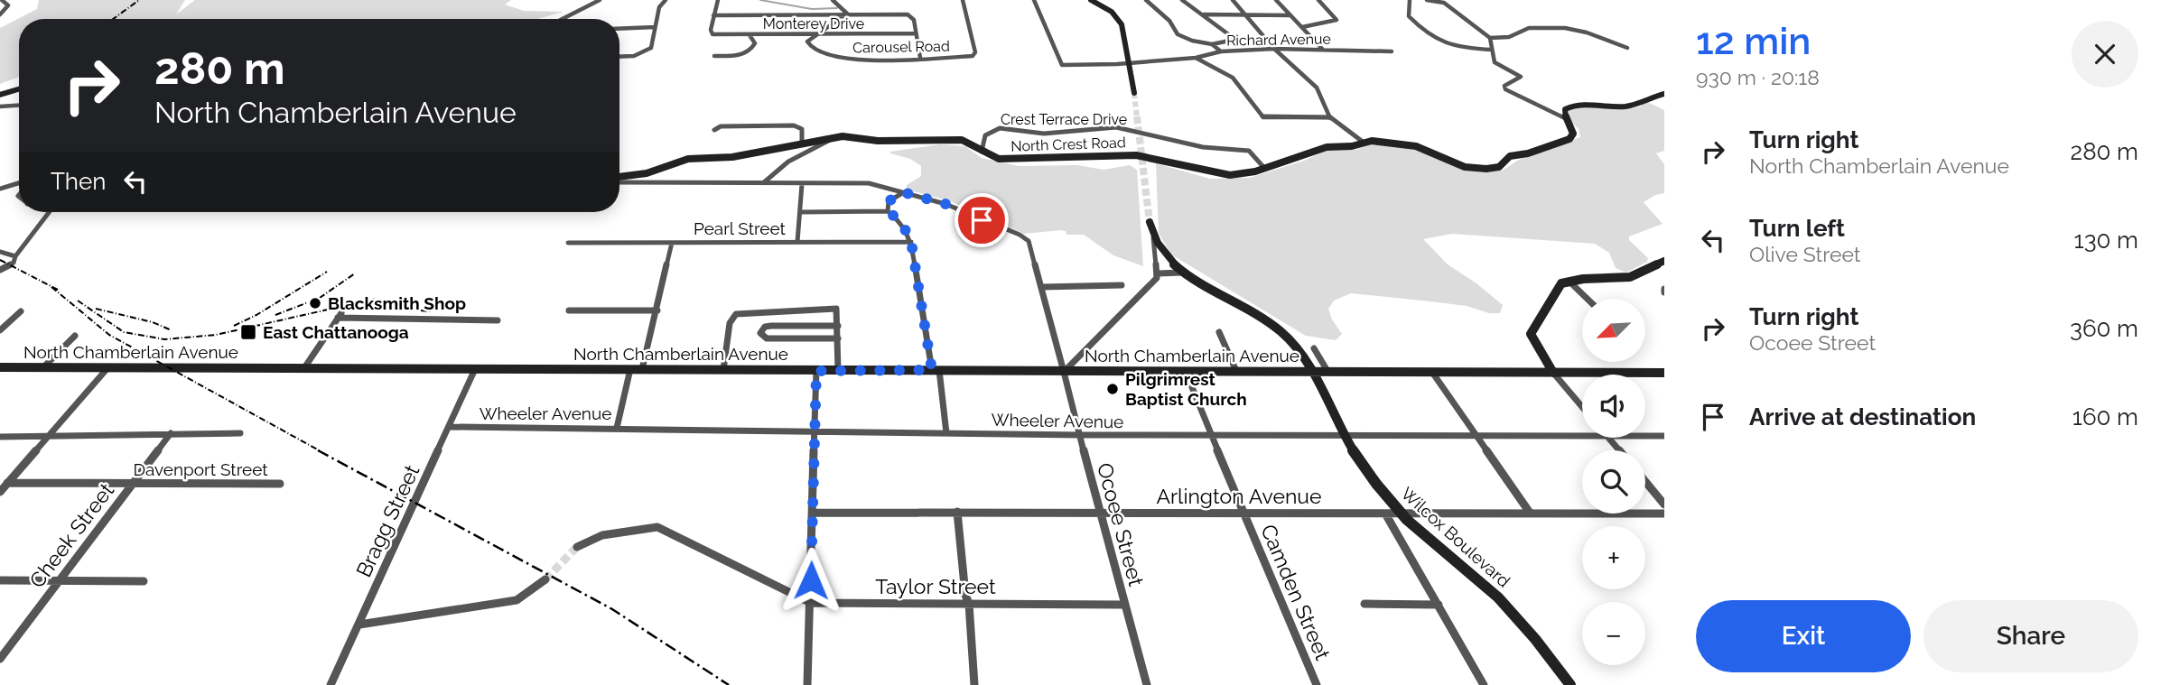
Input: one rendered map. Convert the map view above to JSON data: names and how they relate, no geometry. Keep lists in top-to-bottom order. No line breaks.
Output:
{"streets":{"street":["Monterey Drive","Richard Avenue","Carousel Road","Crest Terrace Drive","North Crest Road","Pearl Street","North Chamberlain Avenue","Wheeler Avenue","Davenport Street","Arlington Avenue","Bragg Street","Ocoee Street","Cheek Street","Wilcox Boulevard","Taylor Street","Camden Street"]},"crossings":[["Monterey Drive","Carousel Road"],["Crest Terrace Drive","North Crest Road"],["North Chamberlain Avenue","Bragg Street"],["North Chamberlain Avenue","Ocoee Street"],["North Chamberlain Avenue","Wilcox Boulevard"],["North Chamberlain Avenue","Camden Street"],["Wheeler Avenue","Bragg Street"],["Wheeler Avenue","Ocoee Street"],["Wheeler Avenue","Wilcox Boulevard"],["Wheeler Avenue","Camden Street"],["Davenport Street","Cheek Street"],["Arlington Avenue","Ocoee Street"],["Arlington Avenue","Wilcox Boulevard"],["Arlington Avenue","Camden Street"],["Ocoee Street","Taylor Street"]],"places":{"other":["Blacksmith Shop","Pilgrimrest Baptist Church"],"transit":["East Chattanooga"]},"north":"bottom left","page":{"heading":["12 min","930 m · 20:18"],"turn":["280 m","North Chamberlain Avenue"],"list":[{"name":"Turn right","note":"North Chamberlain Avenue","value":"280 m"},{"name":"Turn left","note":"Olive Street","value":"130 m"},{"name":"Turn right","note":"Ocoee Street","value":"360 m"},{"name":"Arrive at destination","value":"160 m"}],"then":"Then","map_buttons":["+","−"],"buttons":["Exit","Share"]}}
